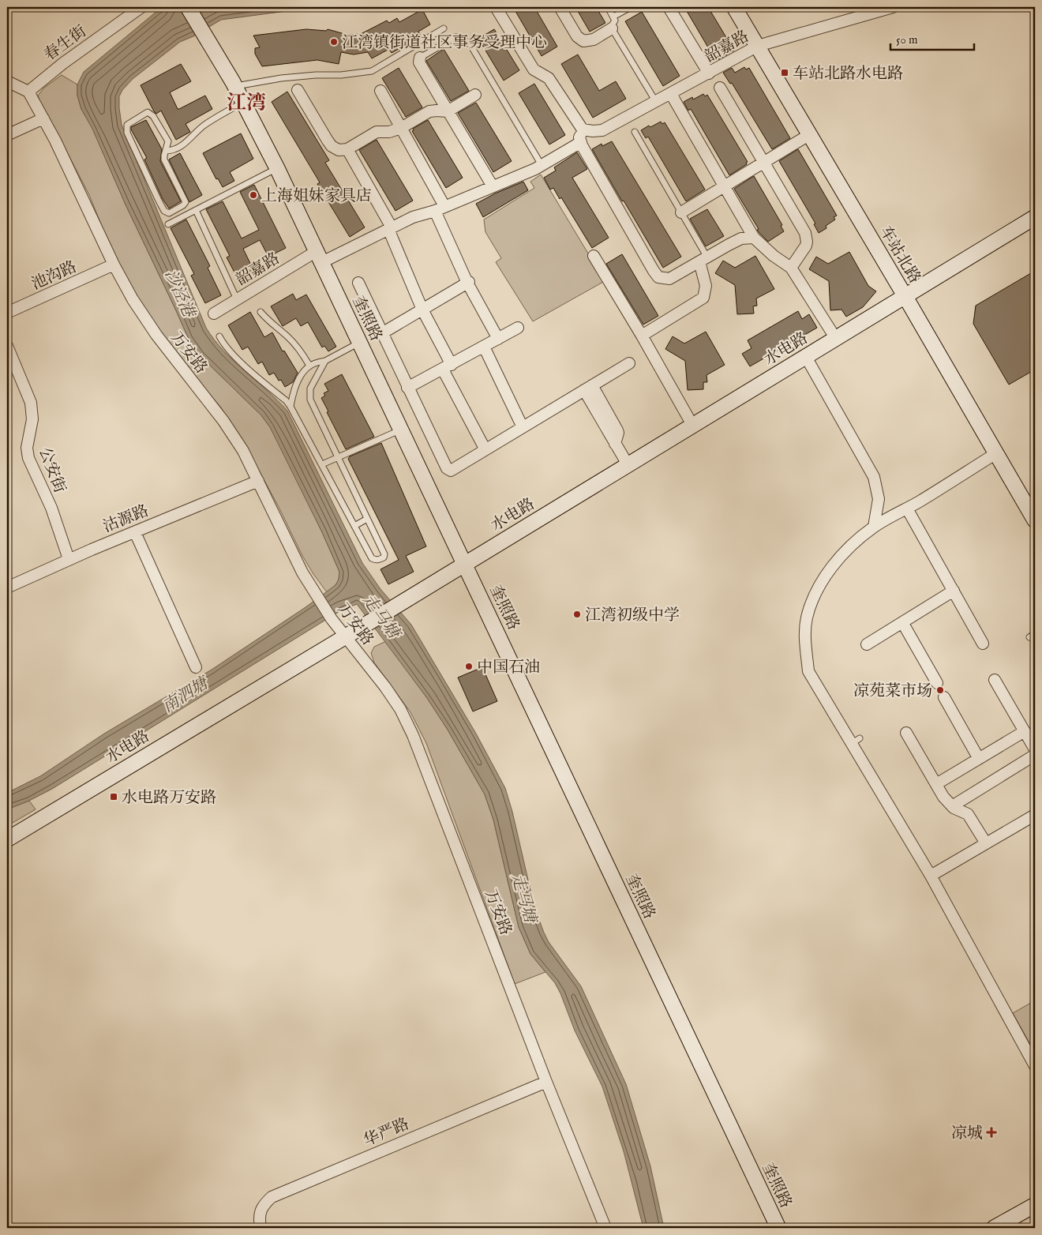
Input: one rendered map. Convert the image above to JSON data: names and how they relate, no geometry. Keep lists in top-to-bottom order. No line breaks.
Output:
{"streets":{"main road":["车站北路","奎照路","水电路"],"street":["春生街","韶嘉路","池沟路","万安路","公安街","沽源路","华严路"]},"crossings":[["春生街","万安路"],["韶嘉路","车站北路"],["韶嘉路","奎照路"],["车站北路","水电路"],["池沟路","万安路"],["奎照路","水电路"],["水电路","万安路"],["万安路","沽源路"],["万安路","华严路"],["公安街","沽源路"]],"districts":["江湾"],"water":["沙泾港","走马塘","南泗塘"],"places":{"other":["江湾镇街道社区事务受理中心","上海姐妹家具店","江湾初级中学","中国石油","凉苑菜市场"],"transit":["车站北路水电路","水电路万安路"],"health":["凉城"]},"scale_bar":"50 m"}
